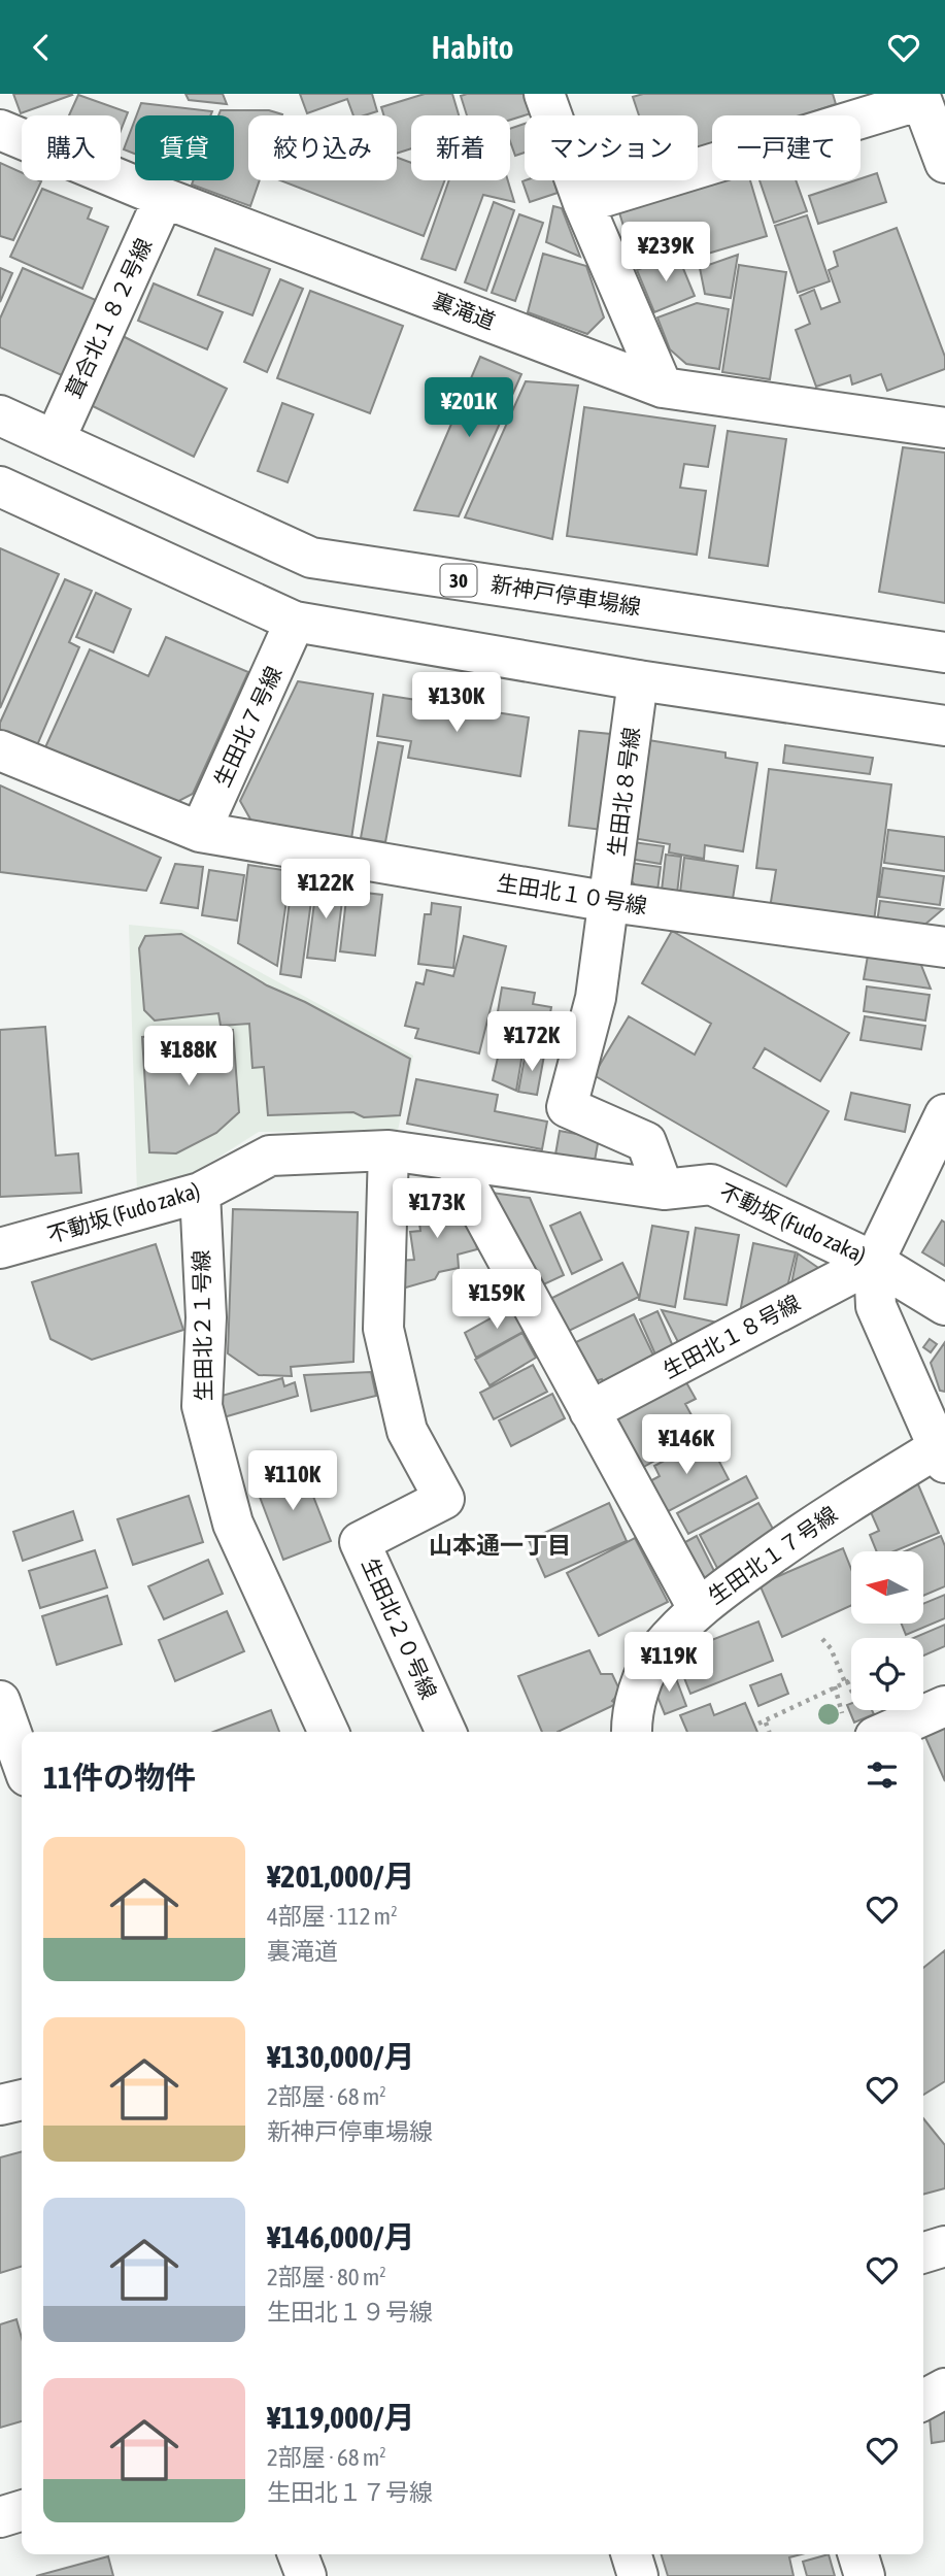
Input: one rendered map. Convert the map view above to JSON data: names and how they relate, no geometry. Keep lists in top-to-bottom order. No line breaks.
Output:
{"streets":{"street":["裏滝道","葺合北１８２号線","30","新神戸停車場線","生田北７号線","生田北８号線","生田北１０号線","不動坂 (Fudo zaka)","生田北２１号線","生田北１８号線","生田北１７号線","生田北２０号線"]},"crossings":[["裏滝道","葺合北１８２号線"],["葺合北１８２号線","新神戸停車場線"],["生田北７号線","生田北１０号線"],["生田北８号線","生田北１０号線"],["生田北８号線","不動坂 (Fudo zaka)"],["不動坂 (Fudo zaka)","生田北２１号線"],["不動坂 (Fudo zaka)","生田北１８号線"],["不動坂 (Fudo zaka)","生田北２０号線"]],"districts":["山本通一丁目"],"north":"left","page":{"header":"Habito","chip":["購入","賃貸","絞り込み","新着","マンション","一戸建て"],"price":["¥239K","¥201K","¥130K","¥122K","¥172K","¥188K","¥173K","¥159K","¥146K","¥110K","¥119K"],"heading":"11件の物件","list":[{"name":"¥201,000/月","note":"4部屋 · 112 m² · 裏滝道"},{"name":"¥130,000/月","note":"2部屋 · 68 m² · 新神戸停車場線"},{"name":"¥146,000/月","note":"2部屋 · 80 m² · 生田北１９号線"},{"name":"¥119,000/月","note":"2部屋 · 68 m² · 生田北１７号線"}]}}
